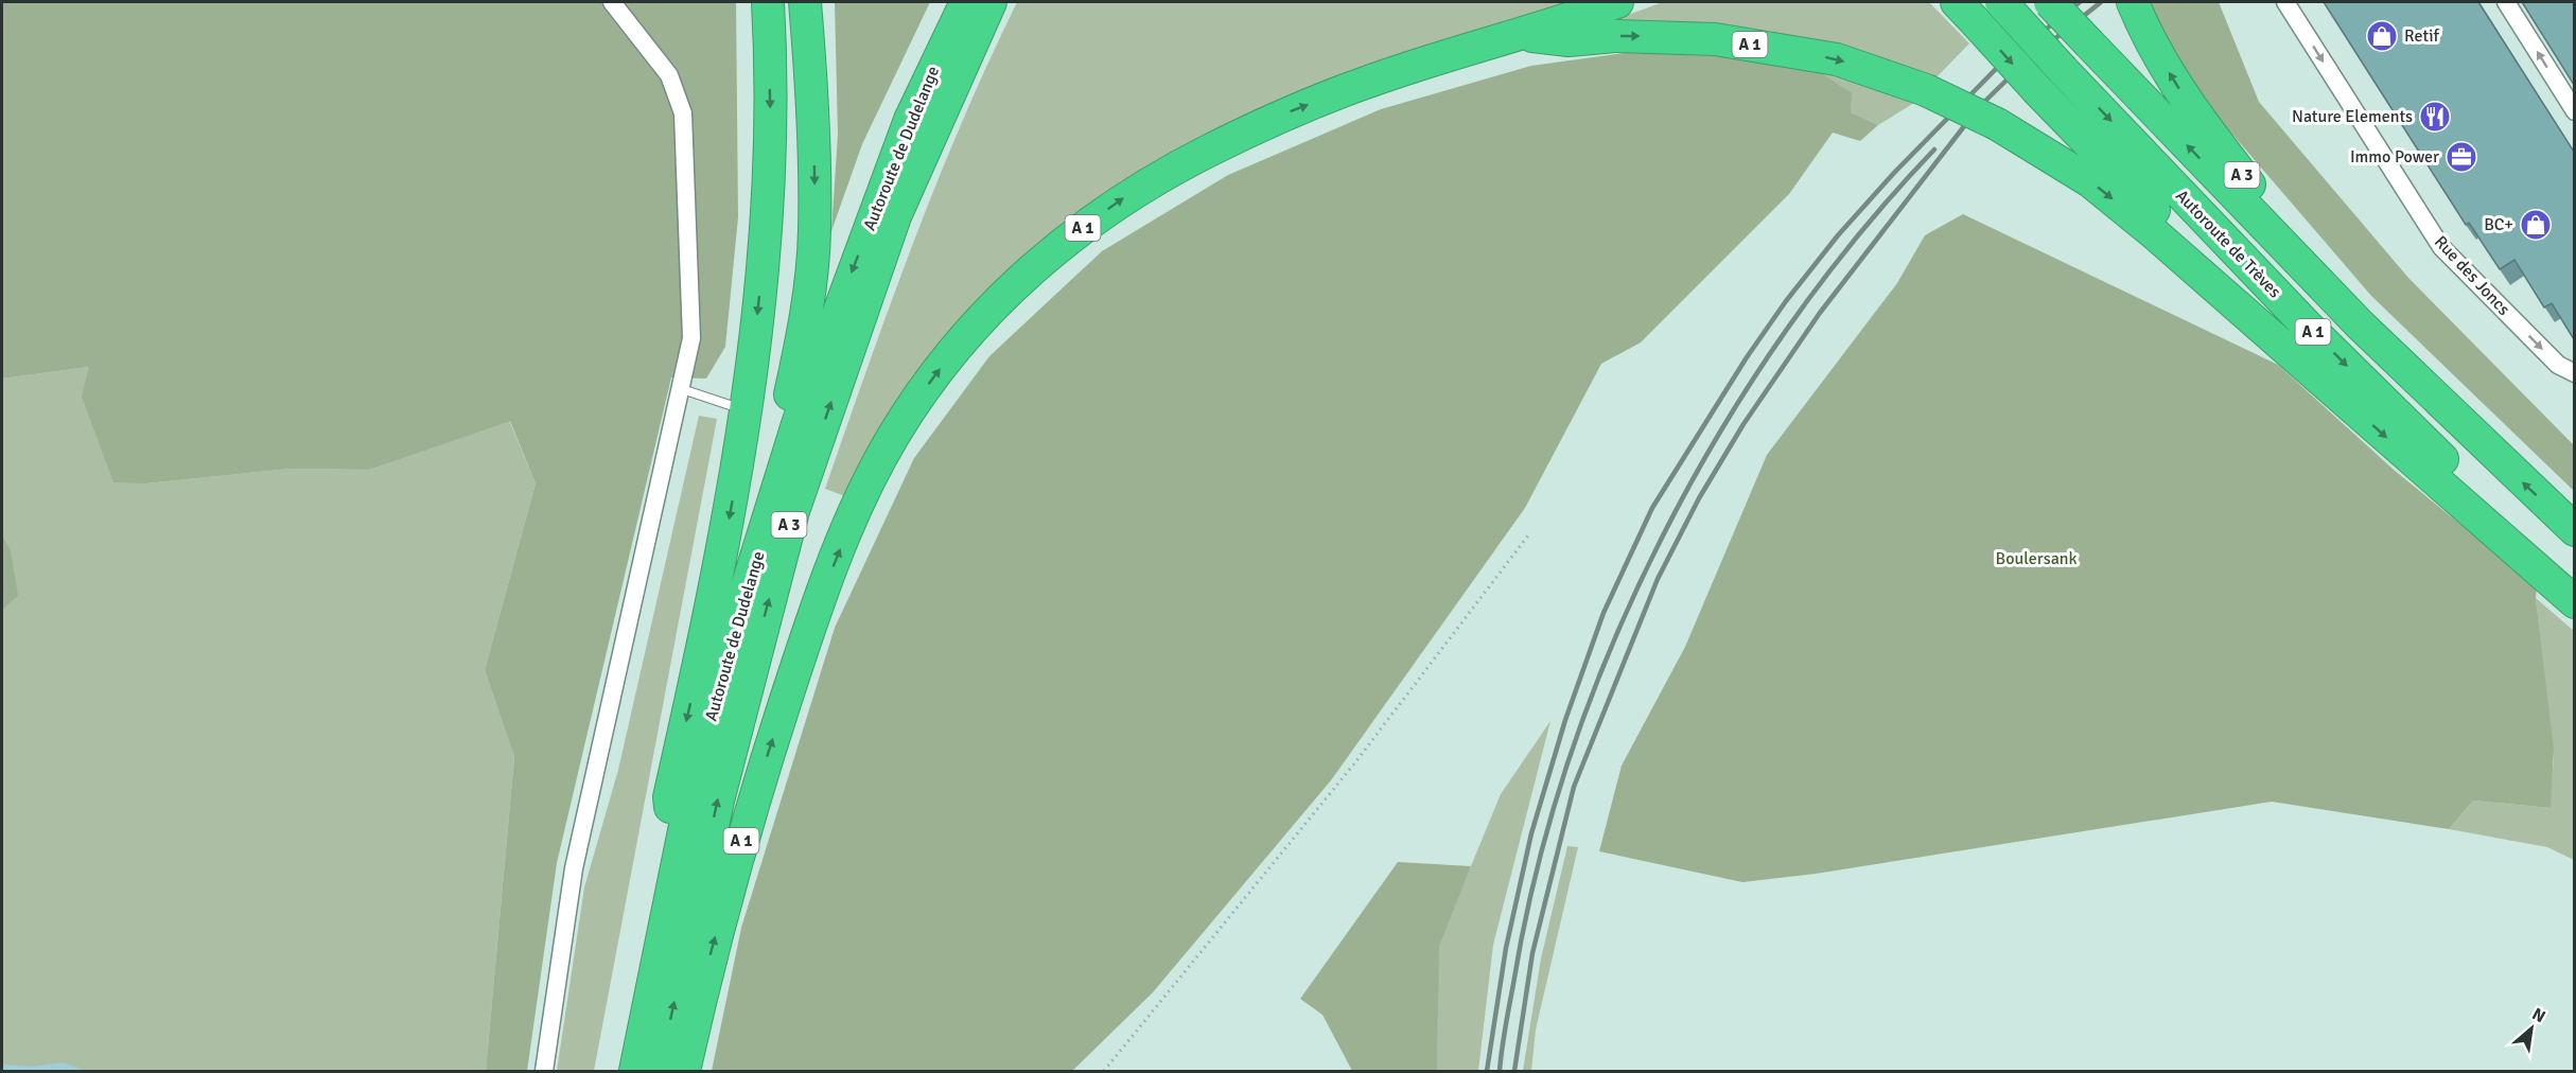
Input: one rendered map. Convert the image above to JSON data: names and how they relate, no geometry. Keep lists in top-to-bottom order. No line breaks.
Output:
{"streets":{"highway":["A 1","Autoroute de Dudelange","A 3","Autoroute de Trèves"],"street":["Rue des Joncs"]},"crossings":[["A 1","A 3"],["Autoroute de Dudelange","A 3"]],"one_way":["Rue des Joncs"],"parks":["Boulersank"],"places":{"shop":["Retif","BC+"],"restaurant":["Nature Elements"],"office":["Immo Power"]},"north":"top right"}
